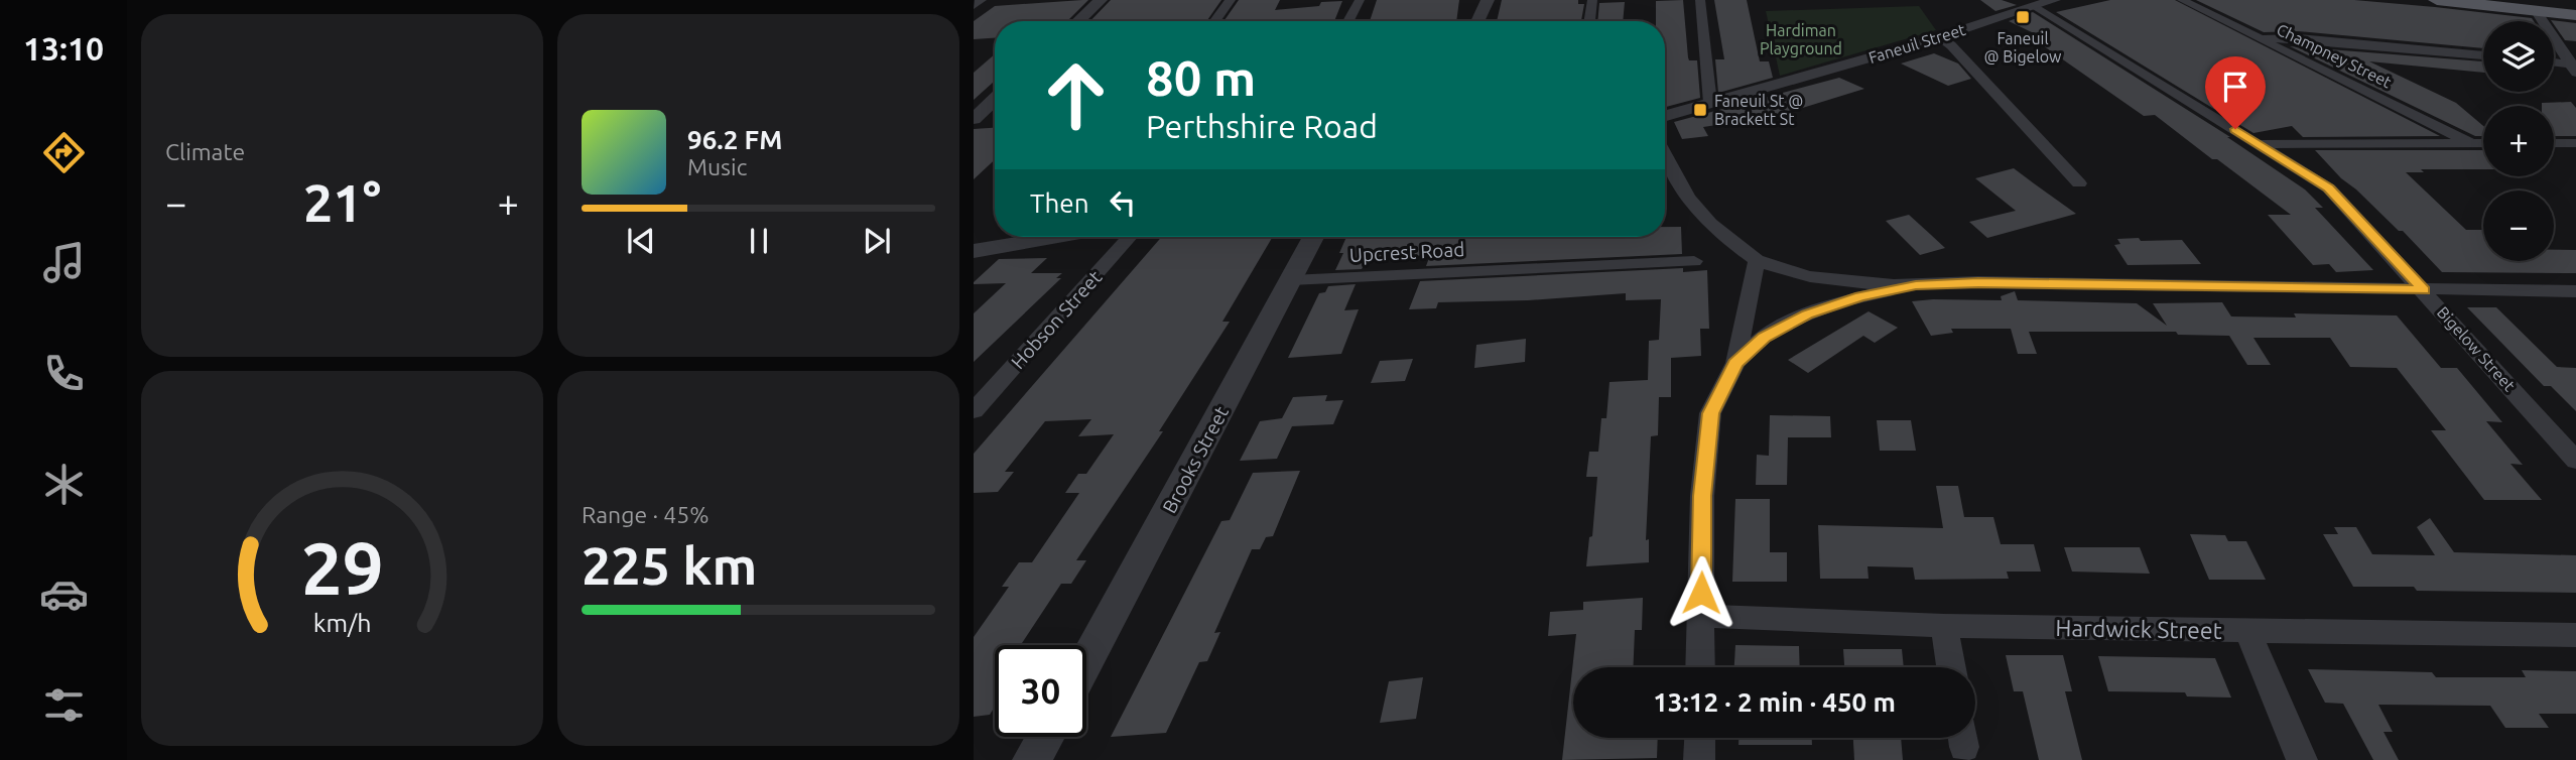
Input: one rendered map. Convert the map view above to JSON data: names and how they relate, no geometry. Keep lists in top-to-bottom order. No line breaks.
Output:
{"streets":{"street":["Faneuil Street","Champney Street","Upcrest Road","Hobson Street","Bigelow Street","Brooks Street","Hardwick Street"]},"crossings":[["Faneuil Street","Bigelow Street"],["Upcrest Road","Brooks Street"]],"parks":["Hardiman Playground"],"places":{"transit":["Faneuil @ Bigelow","Faneuil St @ Brackett St"]},"page":{"tabs":"13:10","tile":["Climate",["Range · 45%","225 km"]],"map_buttons":["+","−"],"turn":["80 m","Perthshire Road"],"song":["96.2 FM","Music"],"then":"Then","heat":["−","21°","+"],"limit":"30","trip":"13:12 · 2 min · 450 m","gauge":["29","km/h"]}}
